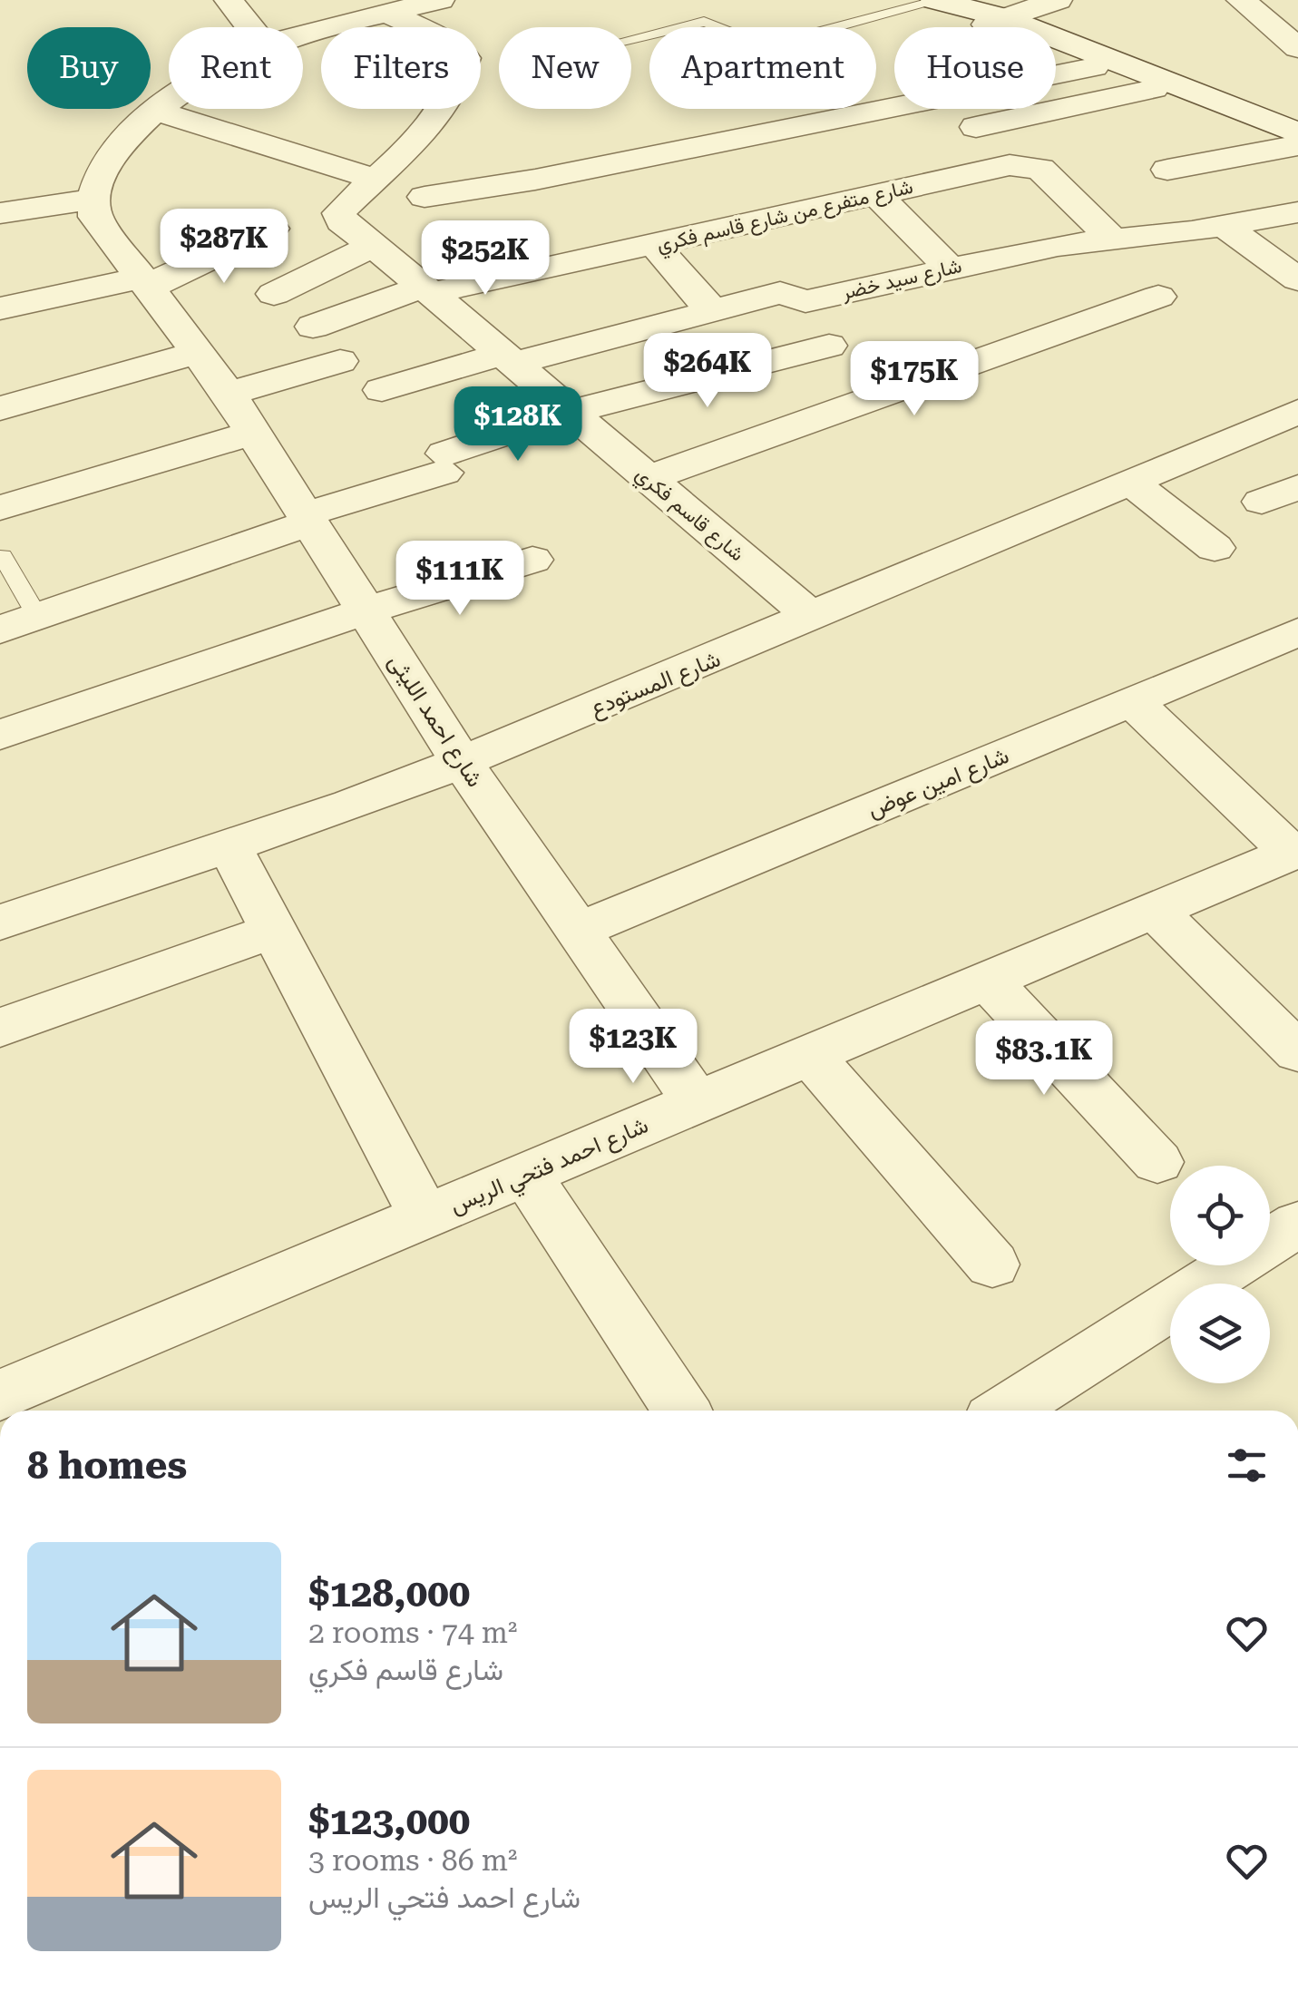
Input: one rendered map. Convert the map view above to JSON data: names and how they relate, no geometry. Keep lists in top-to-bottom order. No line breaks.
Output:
{"streets":{"street":["شارع متفرع من شارع قاسم فكري","شارع سيد خضر","شارع قاسم فكري","شارع المستودع","شارع احمد الليثى","شارع امين عوض","شارع احمد فتحي الريس"]},"crossings":[["شارع متفرع من شارع قاسم فكري","شارع سيد خضر"],["شارع متفرع من شارع قاسم فكري","شارع قاسم فكري"],["شارع سيد خضر","شارع قاسم فكري"],["شارع قاسم فكري","شارع المستودع"],["شارع المستودع","شارع احمد الليثى"],["شارع احمد الليثى","شارع امين عوض"],["شارع احمد الليثى","شارع احمد فتحي الريس"]],"page":{"chip":["Buy","Rent","Filters","New","Apartment","House"],"price":["$287K","$252K","$264K","$175K","$128K","$111K","$123K","$83.1K"],"heading":"8 homes","list":[{"name":"$128,000","note":"2 rooms · 74 m² · شارع قاسم فكري"},{"name":"$123,000","note":"3 rooms · 86 m² · شارع احمد فتحي الريس"}]}}
